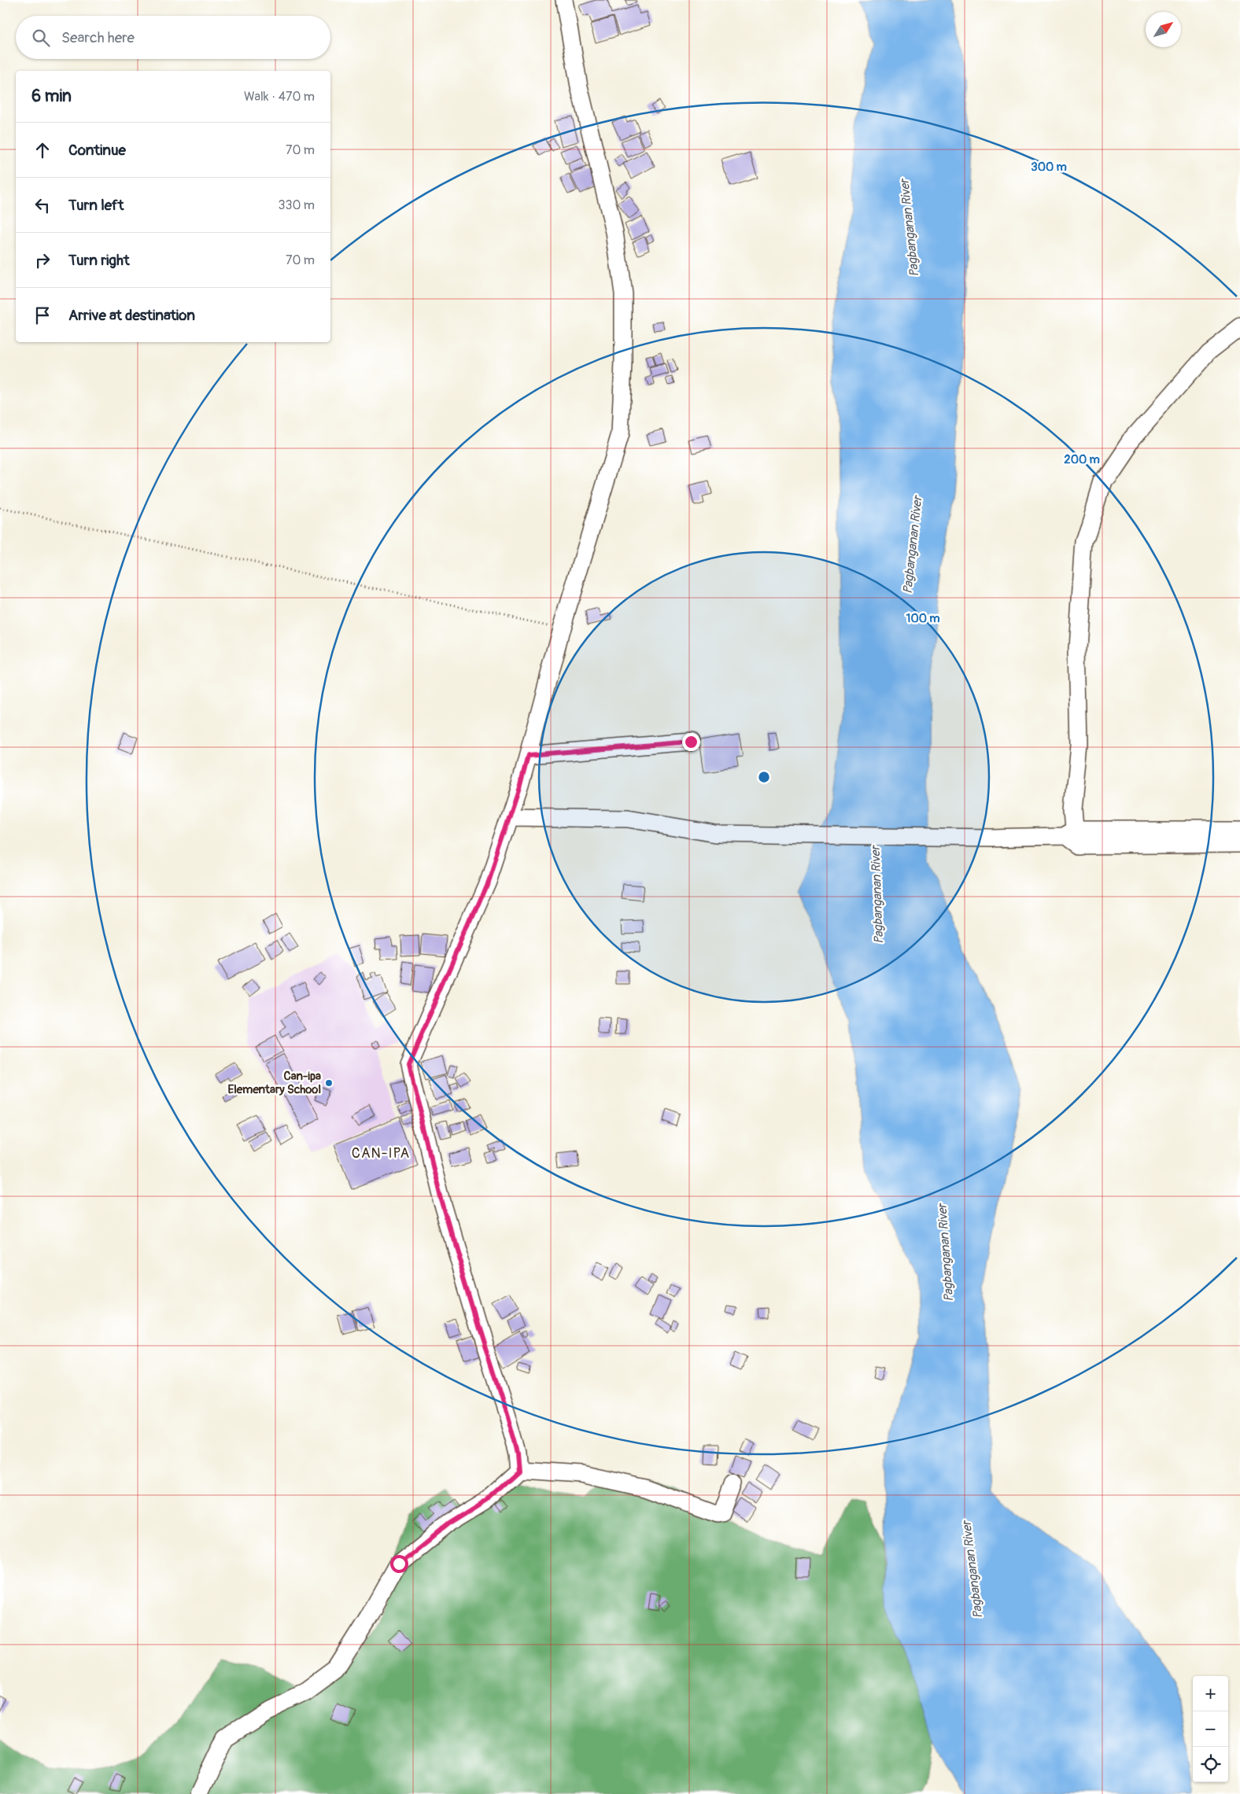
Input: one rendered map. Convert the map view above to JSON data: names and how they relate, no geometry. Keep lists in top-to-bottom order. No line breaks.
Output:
{"districts":["CAN-IPA"],"water":["Pagbanganan River"],"places":["Can-ipa Elementary School"],"north":"top right","page":{"search":"Search here","heading":["6 min","Walk · 470 m"],"list":[["Continue","70 m"],["Turn left","330 m"],["Turn right","70 m"],"Arrive at destination"],"map_buttons":["+","−"]},"rings":["300 m","200 m","100 m"]}
